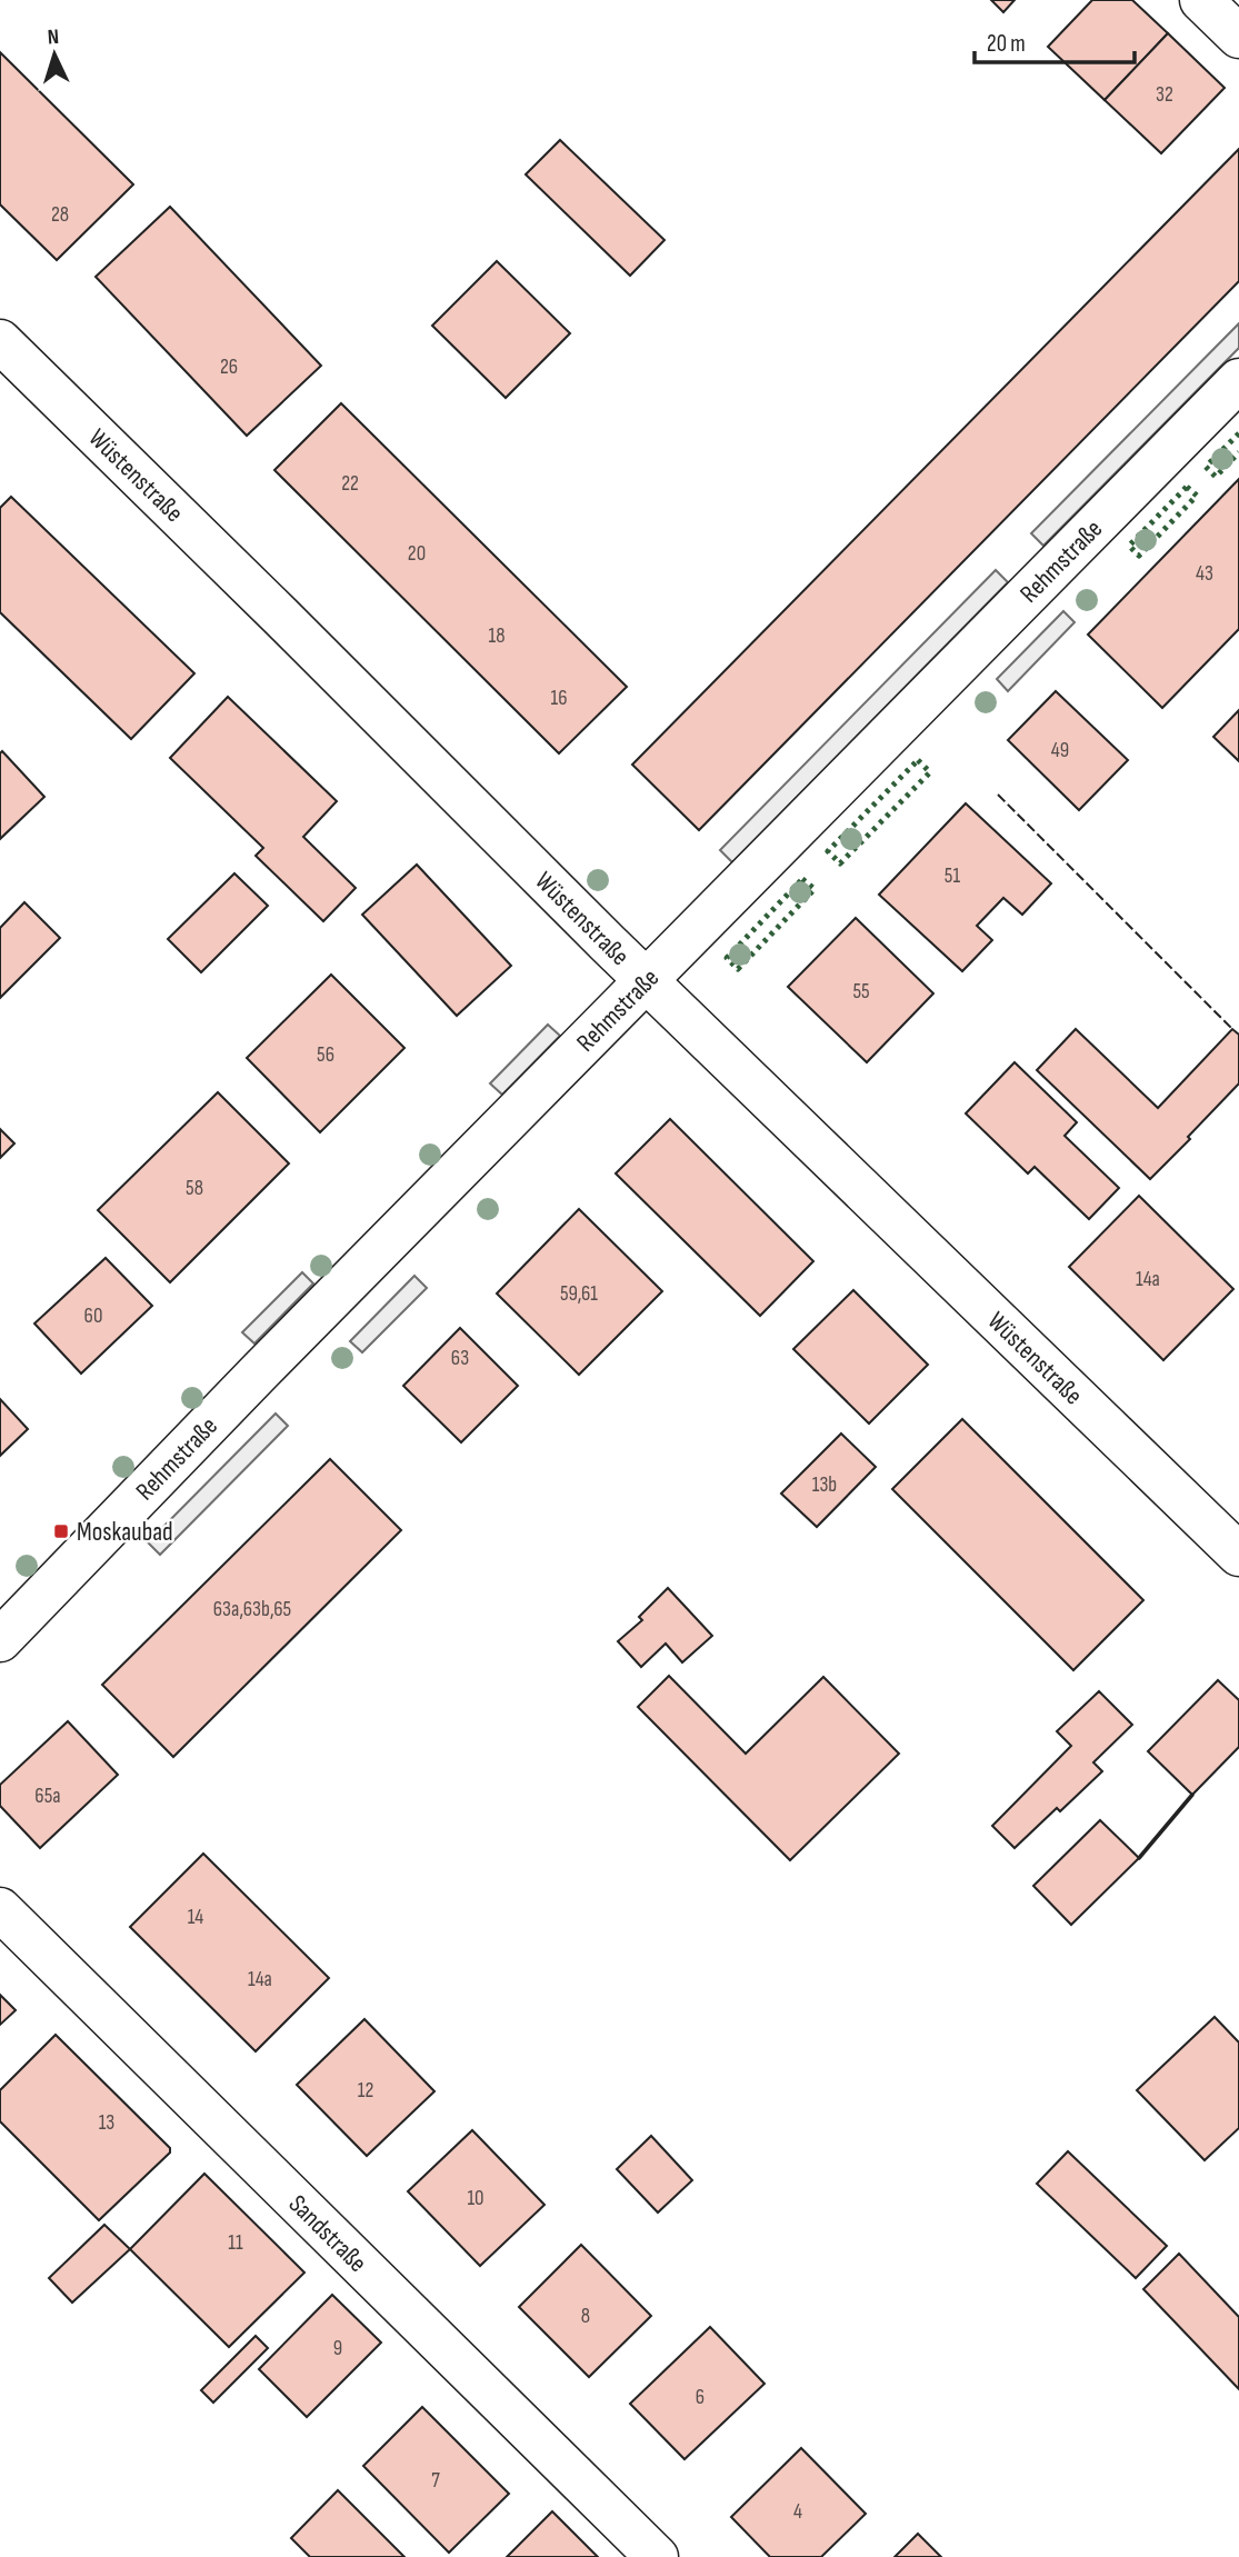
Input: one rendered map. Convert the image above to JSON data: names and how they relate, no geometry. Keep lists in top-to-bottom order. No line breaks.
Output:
{"streets":{"street":["Wüstenstraße","Rehmstraße","Sandstraße"]},"crossings":[["Wüstenstraße","Rehmstraße"]],"places":{"transit":["Moskaubad"]},"house_numbers":["32","28","26","22","20","43","18","16","49","51","55","56","58","14a","59,61","60","63","13b","63a,63b,65","65a","14","14a","12","13","10","11","8","9","6","7","4"],"scale_bar":"20 m","north":"top"}
